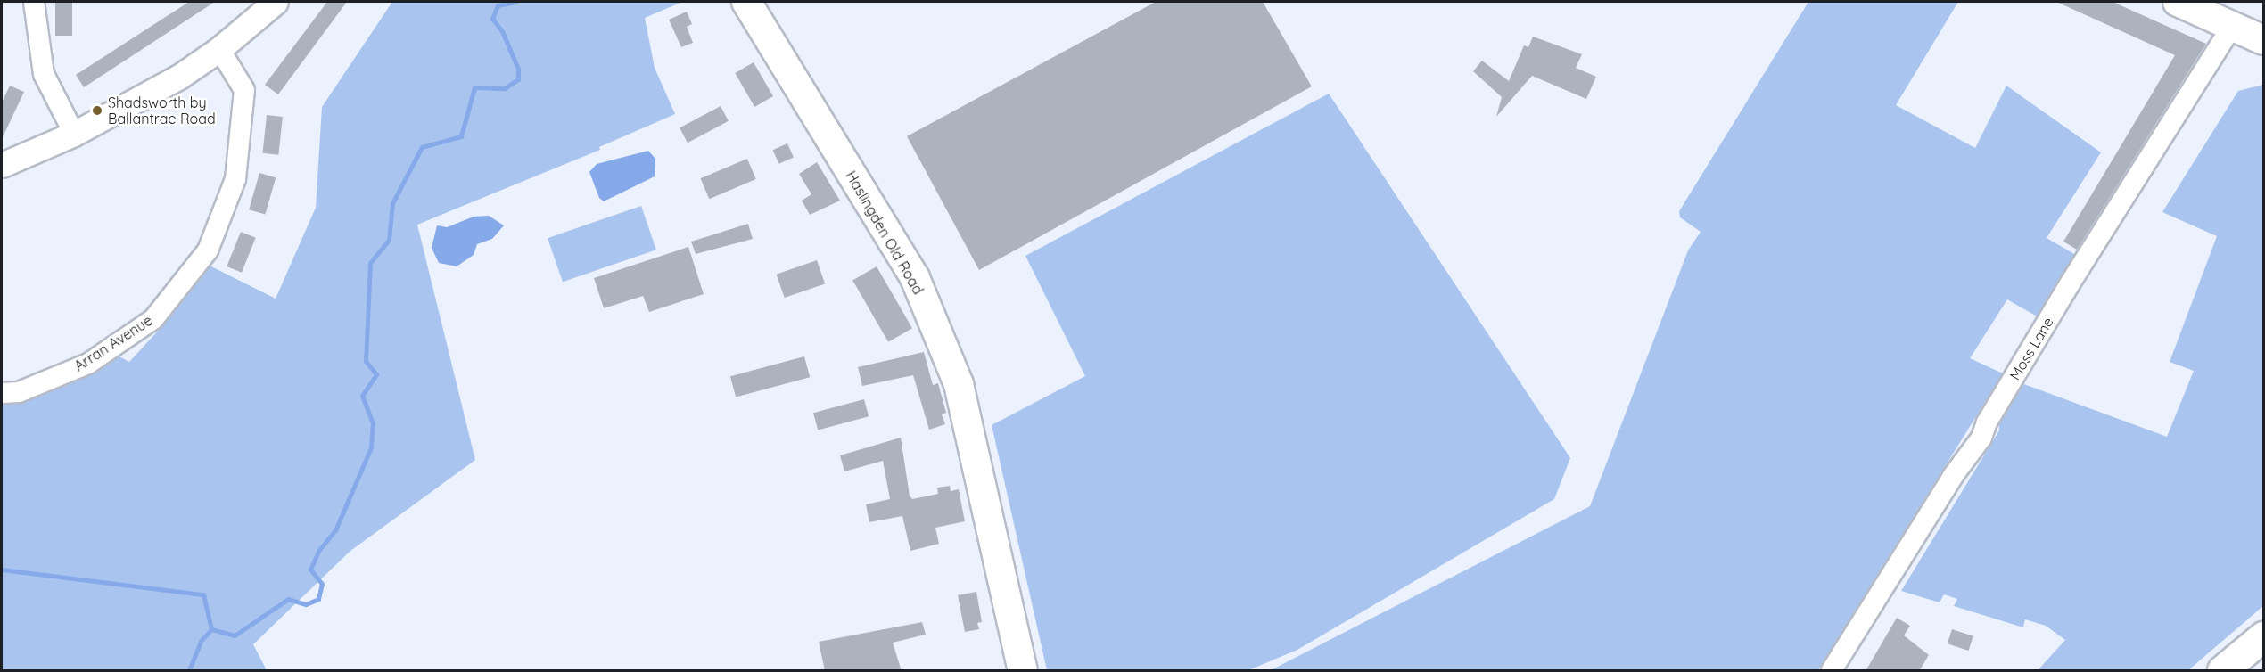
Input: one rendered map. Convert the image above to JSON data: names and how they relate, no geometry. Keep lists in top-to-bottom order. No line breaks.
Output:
{"streets":{"main road":["Haslingden Old Road"],"street":["Arran Avenue","Moss Lane"]},"places":["Shadsworth by Ballantrae Road"]}
